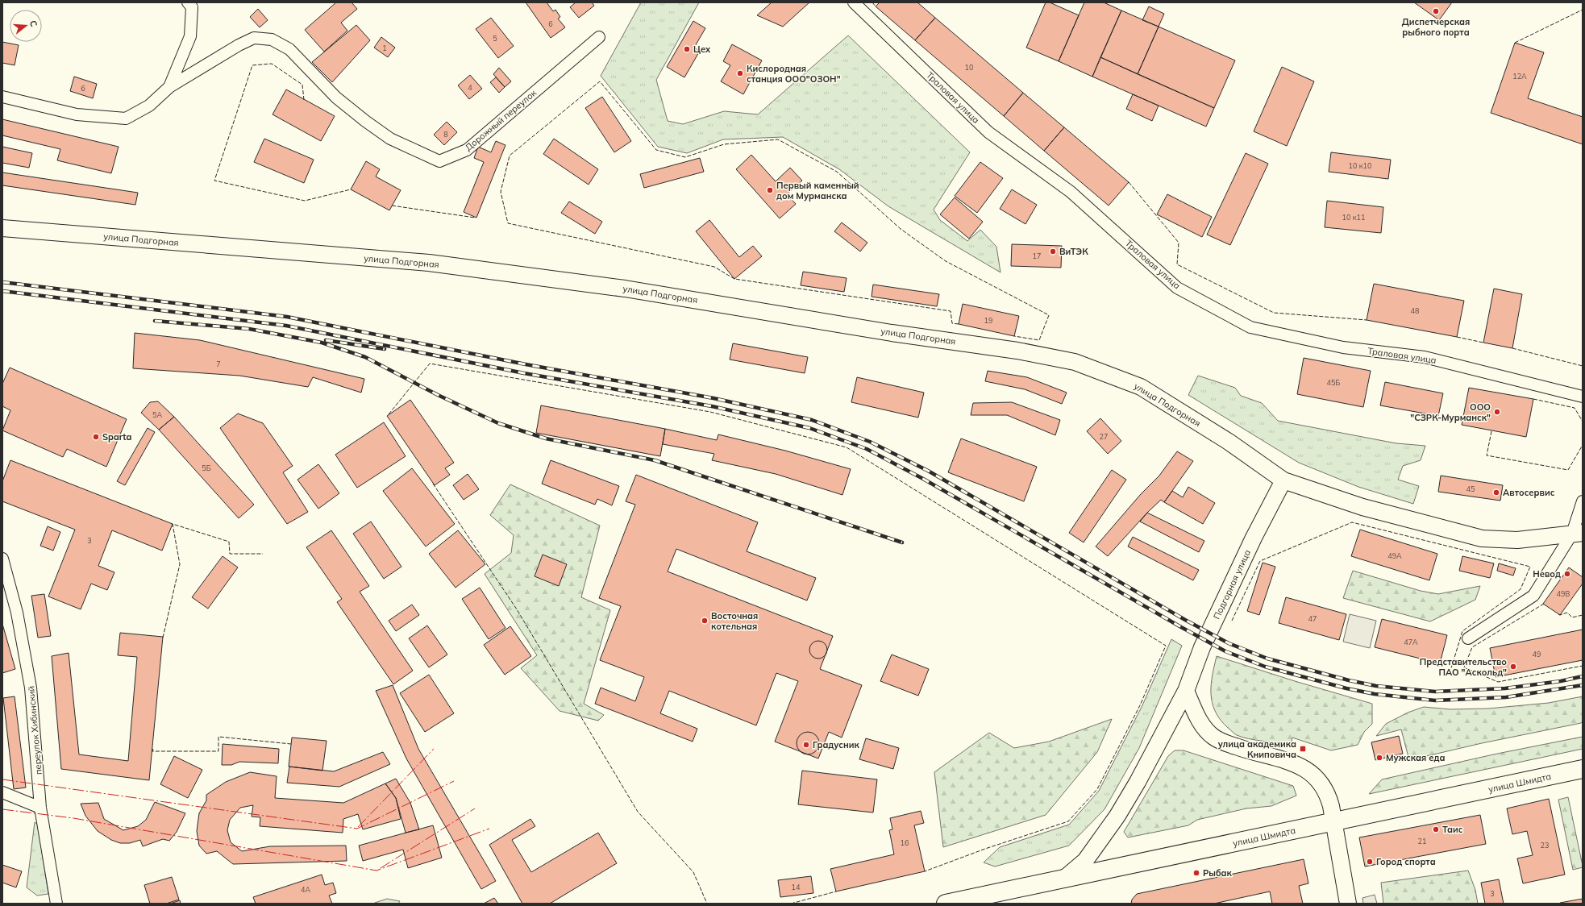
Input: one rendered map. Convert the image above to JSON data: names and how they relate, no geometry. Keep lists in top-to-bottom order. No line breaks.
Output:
{"streets":{"main road":["улица Подгорная","Подгорная улица","улица Шмидта"],"street":["Траловая улица","Дорожный переулок","переулок Хибинский"]},"crossings":[["улица Подгорная","Подгорная улица"],["Подгорная улица","улица Шмидта"]],"places":{"other":["Диспетчерская рыбного порта","Цех","Кислородная станция ООО\"ОЗОН\"","Первый каменный дом Мурманска","ВиТЭК","ООО \"СЗРК-Мурманск\"","Sparta","Автосервис","Невод","Восточная котельная","Представительство ПАО \"Аскольд\"","Градусник","Мужская еда","Таис","Город спорта","Рыбак"],"transit":["улица академика Книповича"]},"house_numbers":["6","5","1","10","12А","4","6","8","10 к10","10 к11","17","48","19","7","45Б","5А","27","5Б","45","3","49А","49В","47","47А","49","21","16","23","14","4А","3"],"north":"right"}
